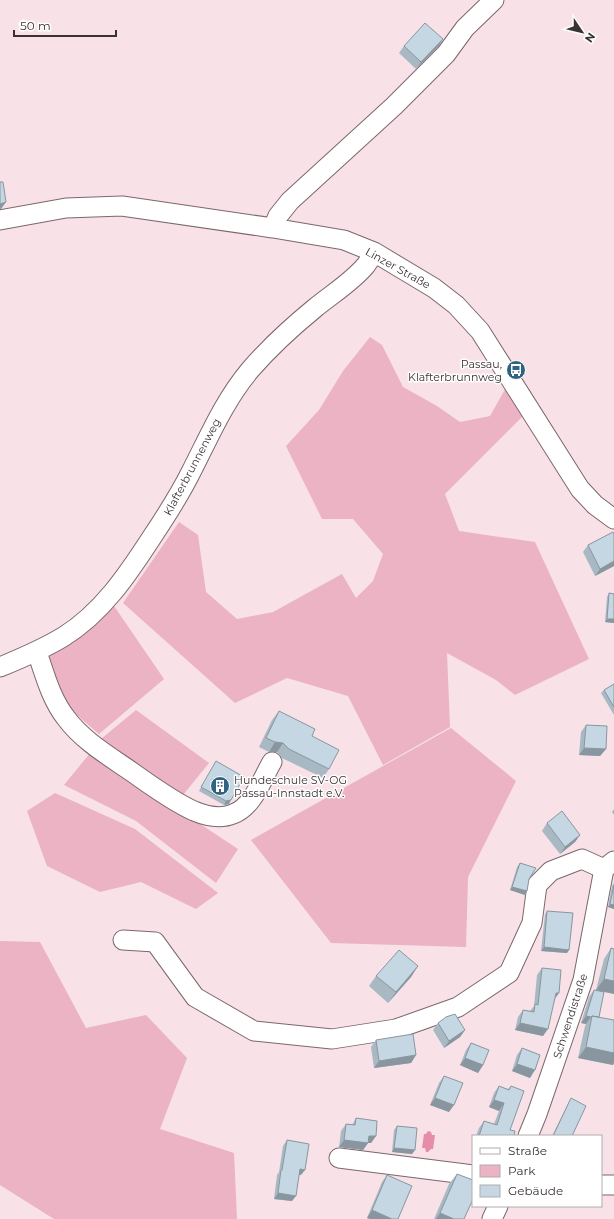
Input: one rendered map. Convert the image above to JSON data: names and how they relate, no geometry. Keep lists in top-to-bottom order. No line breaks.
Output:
{"streets":{"street":["Linzer Straße","Klafterbrunnenweg","Schwendistraße"]},"crossings":[["Linzer Straße","Klafterbrunnenweg"]],"places":{"bus stop":["Passau, Klafterbrunnweg"],"building":["Hundeschule SV-OG Passau-Innstadt e.V."]},"legend":["Straße","Park","Gebäude"],"scale_bar":"50 m","north":"bottom right"}
